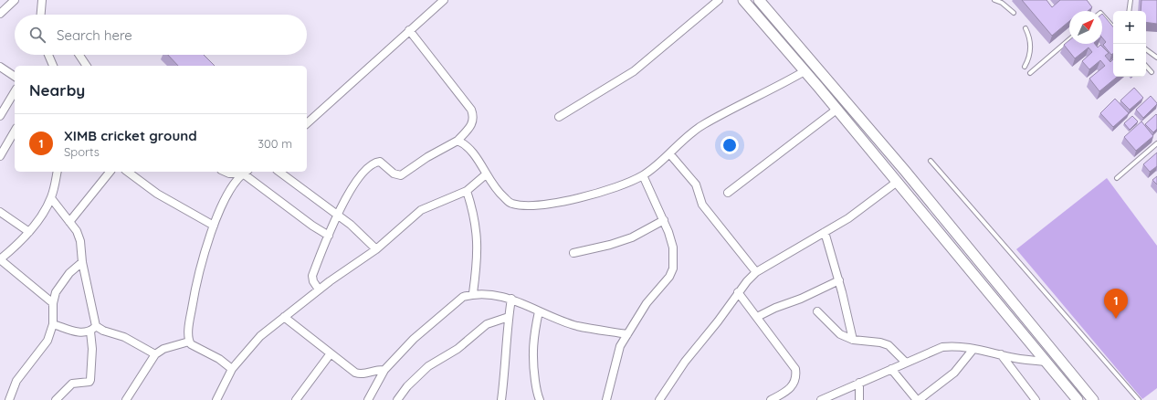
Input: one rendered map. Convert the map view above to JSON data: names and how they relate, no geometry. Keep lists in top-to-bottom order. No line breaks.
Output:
{"north":"top right","page":{"map_buttons":["+","−"],"search":"Search here","heading":"Nearby","list":[{"mark":"1","name":"XIMB cricket ground","note":"Sports","value":"300 m"}],"pins":"1"}}
